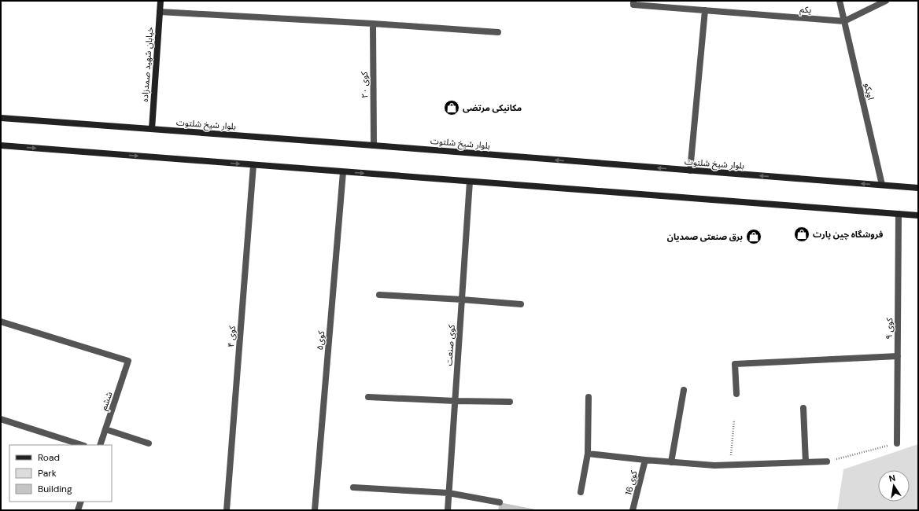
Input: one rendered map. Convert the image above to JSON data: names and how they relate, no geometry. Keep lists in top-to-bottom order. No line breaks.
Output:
{"streets":{"main road":["خیابان شهید صمدزاده","بلوار شیخ شلتوت"],"street":["یکم","کوی ۲۰","اویکو","کوی ۹","کوی ۴","کوی۵","کوی صنعت","ششم","کوی 16"]},"crossings":[["یکم","اویکو"],["خیابان شهید صمدزاده","بلوار شیخ شلتوت"],["کوی ۲۰","بلوار شیخ شلتوت"],["اویکو","بلوار شیخ شلتوت"]],"places":{"shop":["مکانیکی مرتضی","فروشگاه چین پارت","برق صنعتی صمدیان"]},"legend":["Road","Park","Building"],"north":"top"}
